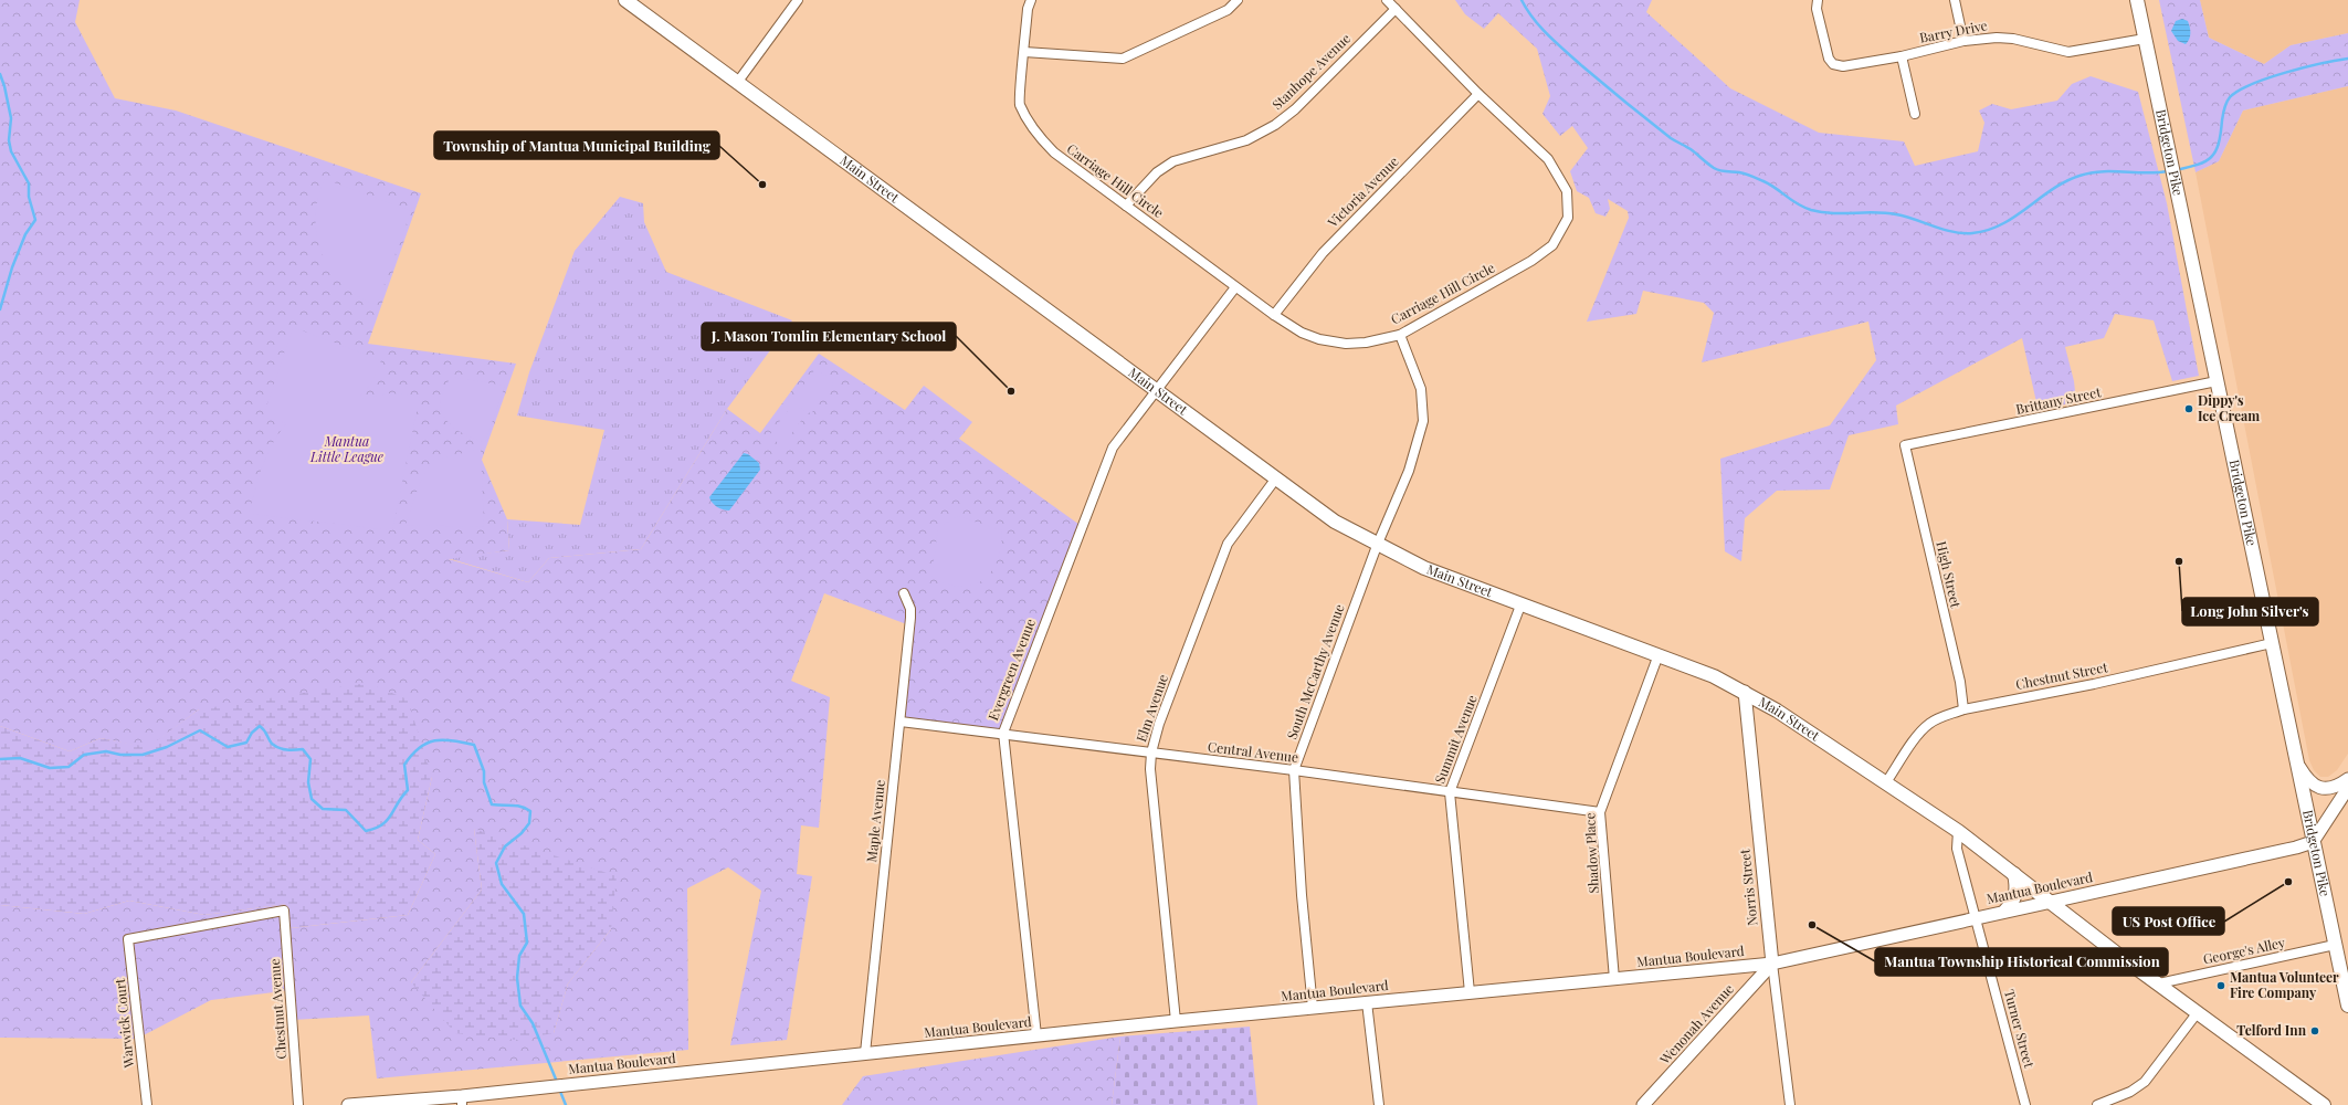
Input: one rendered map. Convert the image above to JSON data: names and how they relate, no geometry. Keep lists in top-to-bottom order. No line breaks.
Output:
{"streets":{"main road":["Bridgeton Pike","Main Street","Norris Street","Mantua Boulevard","Wenonah Avenue"],"street":["Barry Drive","Stanhope Avenue","Carriage Hill Circle","Victoria Avenue","Brittany Street","High Street","Evergreen Avenue","South McCarthy Avenue","Chestnut Street","Elm Avenue","Summit Avenue","Central Avenue","Maple Avenue","Shadow Place","George's Alley","Chestnut Avenue","Warwick Court","Turner Street"]},"crossings":[["Barry Drive","Bridgeton Pike"],["Stanhope Avenue","Carriage Hill Circle"],["Bridgeton Pike","Brittany Street"],["Bridgeton Pike","Chestnut Street"],["Bridgeton Pike","Mantua Boulevard"],["Bridgeton Pike","George's Alley"],["Main Street","Evergreen Avenue"],["Main Street","South McCarthy Avenue"],["Main Street","Chestnut Street"],["Main Street","Elm Avenue"],["Main Street","Summit Avenue"],["Main Street","Shadow Place"],["Main Street","Norris Street"],["Main Street","Mantua Boulevard"],["Main Street","George's Alley"],["Main Street","Turner Street"],["Carriage Hill Circle","Victoria Avenue"],["Carriage Hill Circle","Evergreen Avenue"],["Carriage Hill Circle","South McCarthy Avenue"],["Brittany Street","High Street"],["High Street","Chestnut Street"],["Evergreen Avenue","Central Avenue"],["Evergreen Avenue","Mantua Boulevard"],["South McCarthy Avenue","Central Avenue"],["South McCarthy Avenue","Mantua Boulevard"],["Elm Avenue","Central Avenue"],["Elm Avenue","Mantua Boulevard"],["Summit Avenue","Central Avenue"],["Summit Avenue","Mantua Boulevard"],["Central Avenue","Maple Avenue"],["Central Avenue","Shadow Place"],["Maple Avenue","Mantua Boulevard"],["Shadow Place","Mantua Boulevard"],["Norris Street","Mantua Boulevard"],["Norris Street","Wenonah Avenue"],["Mantua Boulevard","Wenonah Avenue"],["Mantua Boulevard","Turner Street"],["Chestnut Avenue","Warwick Court"]],"parks":["Mantua Little League"],"places":["Township of Mantua Municipal Building","J. Mason Tomlin Elementary School","Dippy's Ice Cream","Long John Silver's","US Post Office","Mantua Township Historical Commission","Mantua Volunteer Fire Company","Telford Inn"]}
